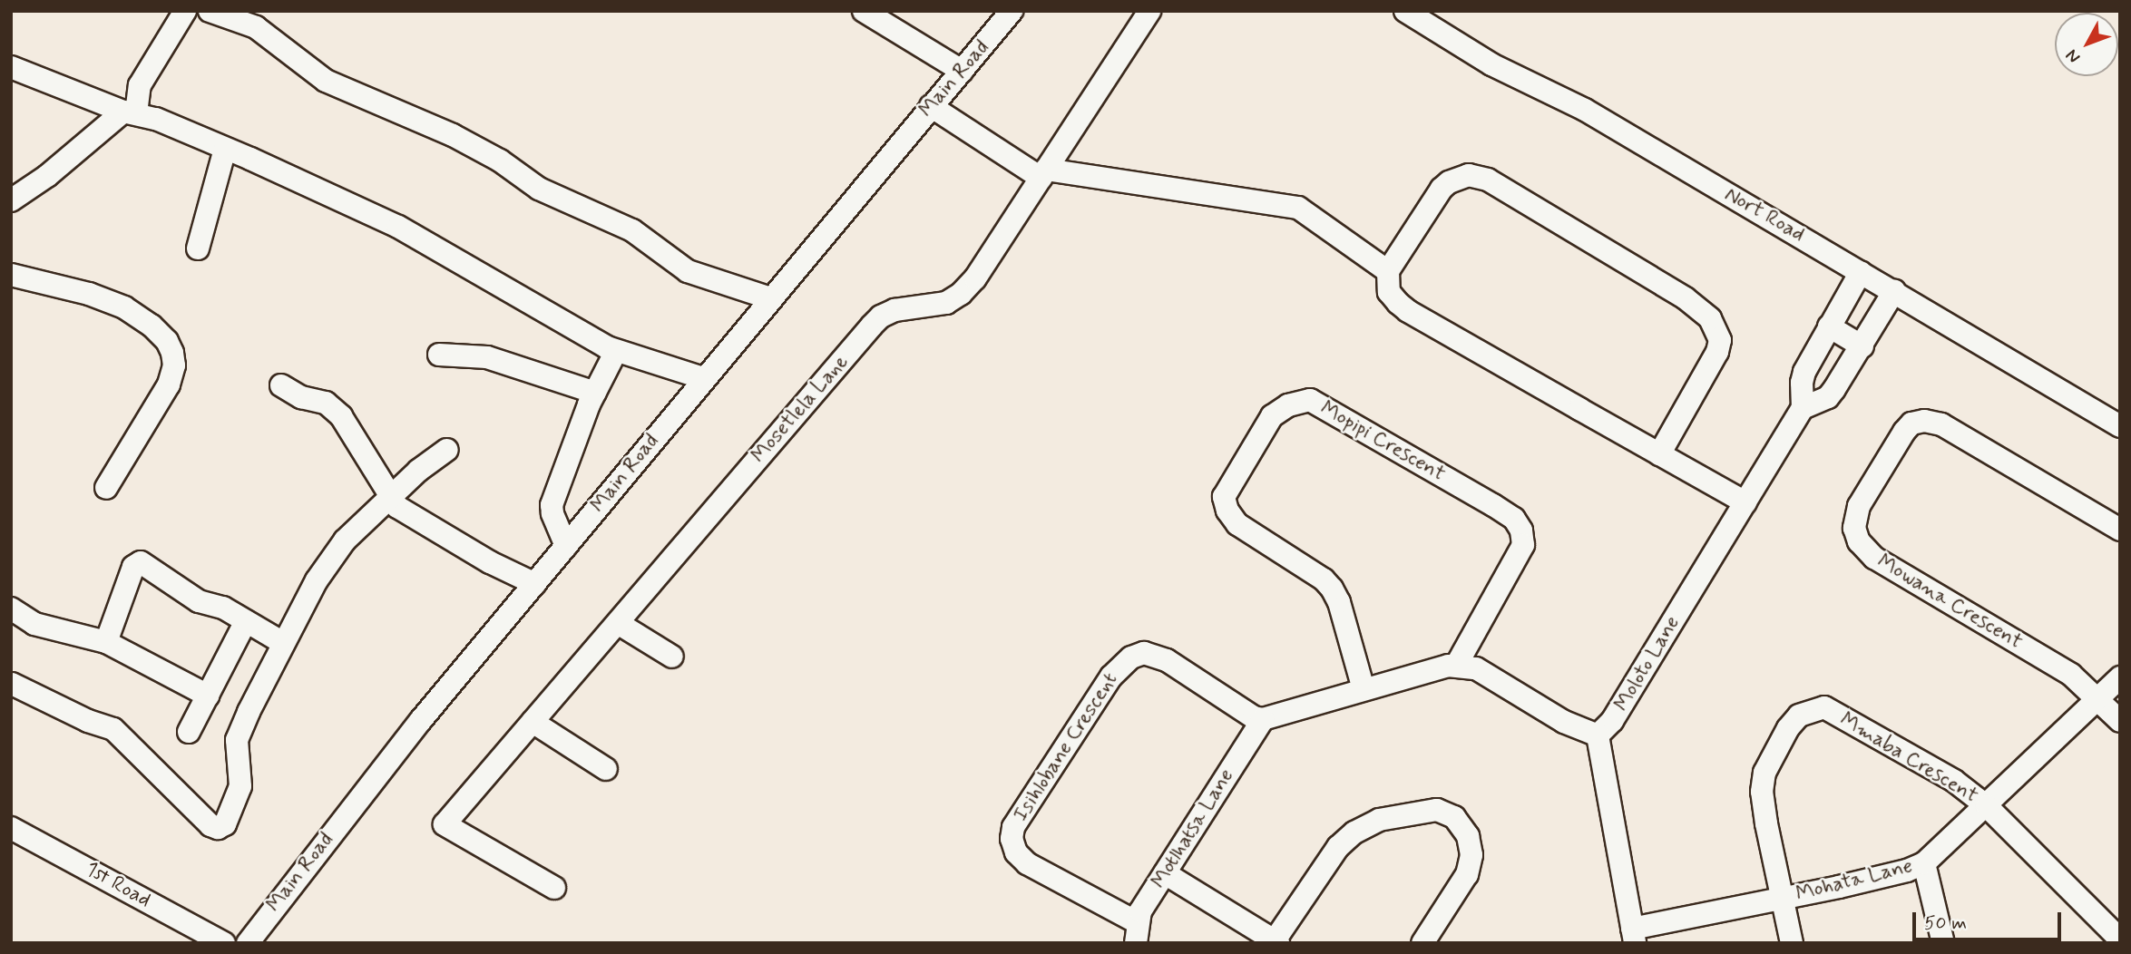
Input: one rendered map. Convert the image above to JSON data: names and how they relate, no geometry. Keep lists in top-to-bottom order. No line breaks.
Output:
{"streets":{"street":["Main Road","Nort Road","Mosetlela Lane","Mopipi Crescent","Mowana Crescent","Moloto Lane","Isihlobane Crescent","Mmaba Crescent","Motlhatsa Lane","Mohata Lane","1st Road"]},"crossings":[["Mowana Crescent","Mohata Lane"],["Isihlobane Crescent","Motlhatsa Lane"],["Mmaba Crescent","Mohata Lane"]],"scale_bar":"50 m","north":"bottom left"}
